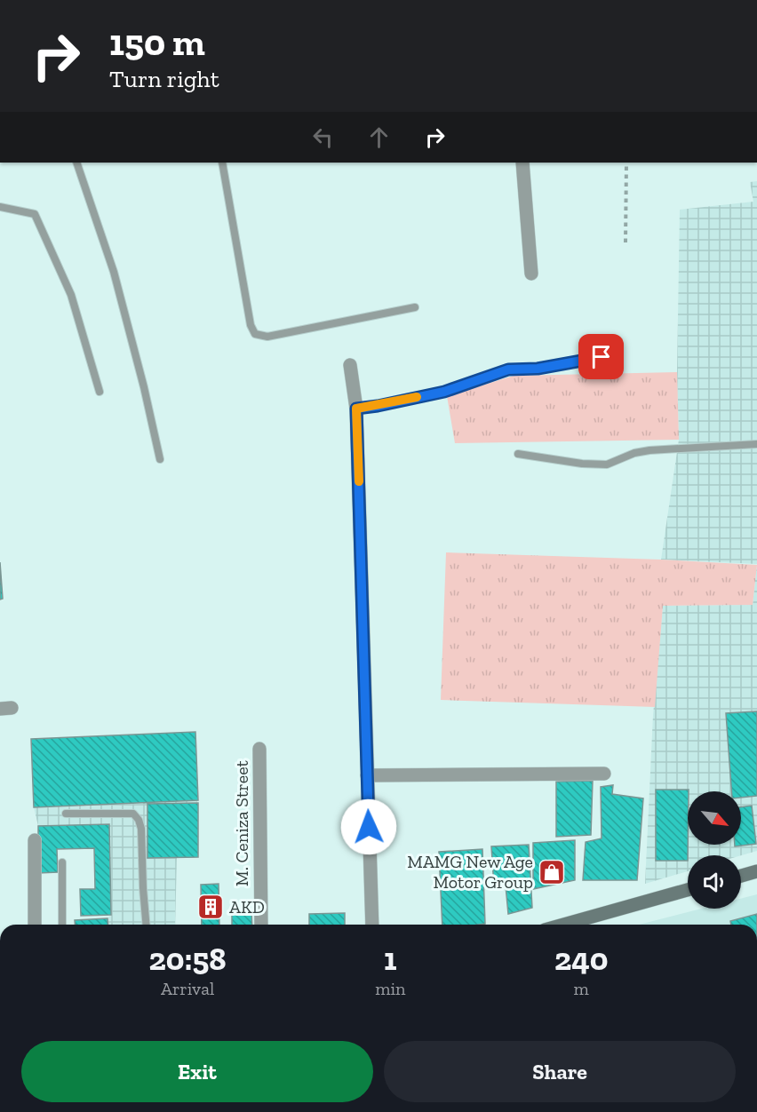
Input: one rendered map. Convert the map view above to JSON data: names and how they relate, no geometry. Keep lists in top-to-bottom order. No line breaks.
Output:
{"streets":{"street":["M. Ceniza Street"]},"places":{"shop":["MAMG New Age Motor Group"],"building":["AKD"]},"north":"bottom right","page":{"turn":["150 m","Turn right"],"eta":["20:58","Arrival","1","min","240","m"],"buttons":["Exit","Share"]}}
